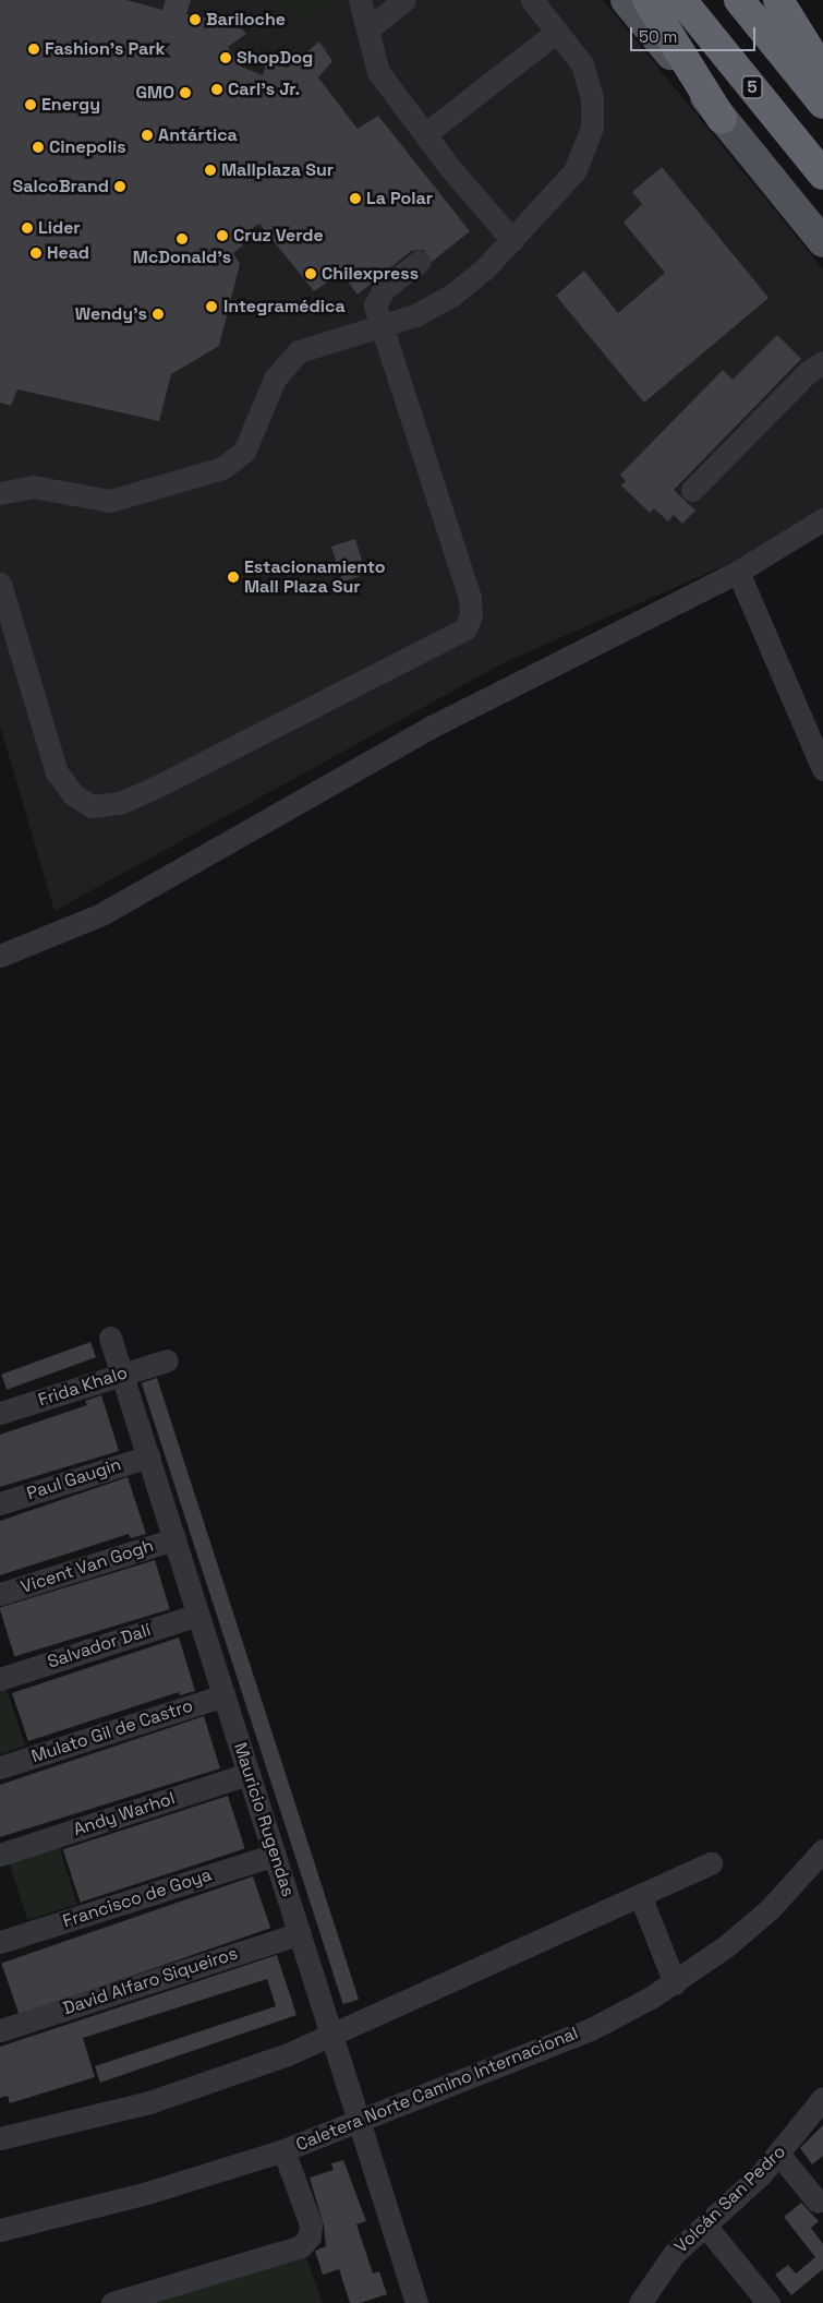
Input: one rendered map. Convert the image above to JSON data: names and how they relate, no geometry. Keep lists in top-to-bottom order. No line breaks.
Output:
{"streets":{"highway":["5"],"street":["Frida Khalo","Paul Gaugin","Vicent Van Gogh","Salvador Dalí","Mulato Gil de Castro","Andy Warhol","Mauricio Rugendas","Francisco de Goya","David Alfaro Siqueiros","Caletera Norte Camino Internacional","Volcán San Pedro"]},"crossings":[["Frida Khalo","Mauricio Rugendas"],["Paul Gaugin","Mauricio Rugendas"],["Vicent Van Gogh","Mauricio Rugendas"],["Salvador Dalí","Mauricio Rugendas"],["Mulato Gil de Castro","Mauricio Rugendas"],["Andy Warhol","Mauricio Rugendas"],["Mauricio Rugendas","Francisco de Goya"],["Mauricio Rugendas","David Alfaro Siqueiros"],["Mauricio Rugendas","Caletera Norte Camino Internacional"]],"places":["Bariloche","Fashion's Park","ShopDog","Carl's Jr.","GMO","Energy","Antártica","Cinepolis","Mallplaza Sur","SalcoBrand","La Polar","Lider","Cruz Verde","McDonald's","Head","Chilexpress","Integramédica","Wendy's","Estacionamiento Mall Plaza Sur"],"scale_bar":"50 m"}
